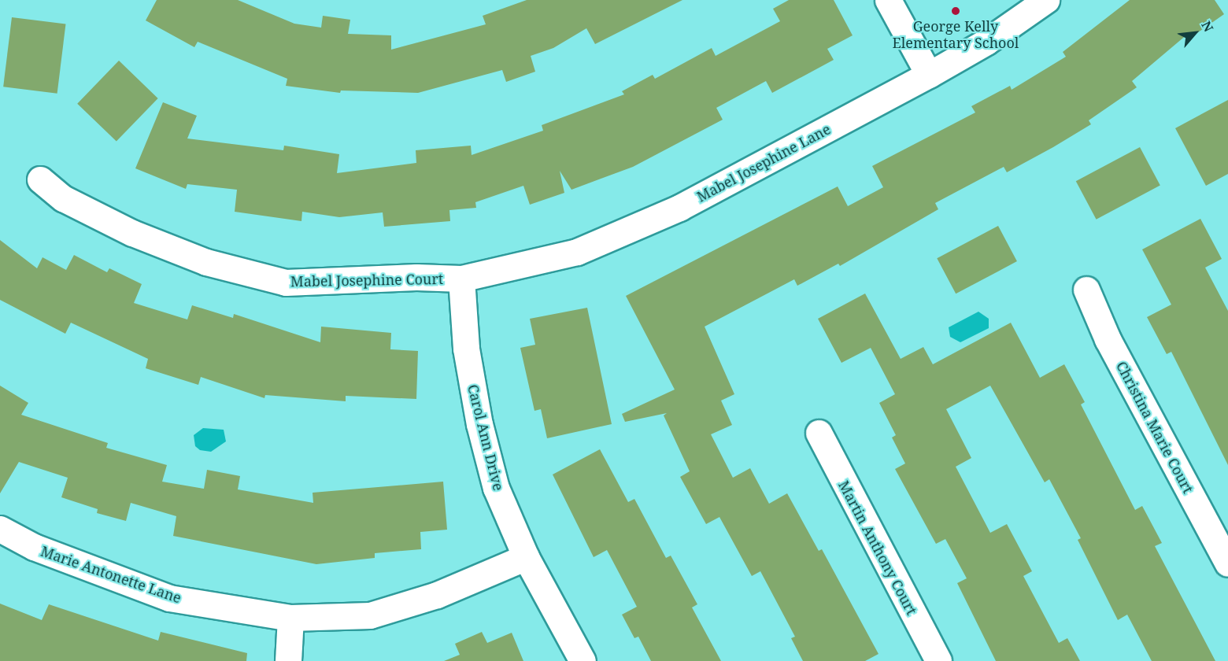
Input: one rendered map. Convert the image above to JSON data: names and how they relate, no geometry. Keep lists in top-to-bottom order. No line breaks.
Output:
{"streets":{"street":["Mabel Josephine Lane","Mabel Josephine Court","Christina Marie Court","Carol Ann Drive","Martin Anthony Court","Marie Antonette Lane"]},"crossings":[["Mabel Josephine Lane","Mabel Josephine Court"],["Mabel Josephine Lane","Carol Ann Drive"],["Mabel Josephine Court","Carol Ann Drive"],["Carol Ann Drive","Marie Antonette Lane"]],"places":["George Kelly Elementary School"],"north":"top right"}
